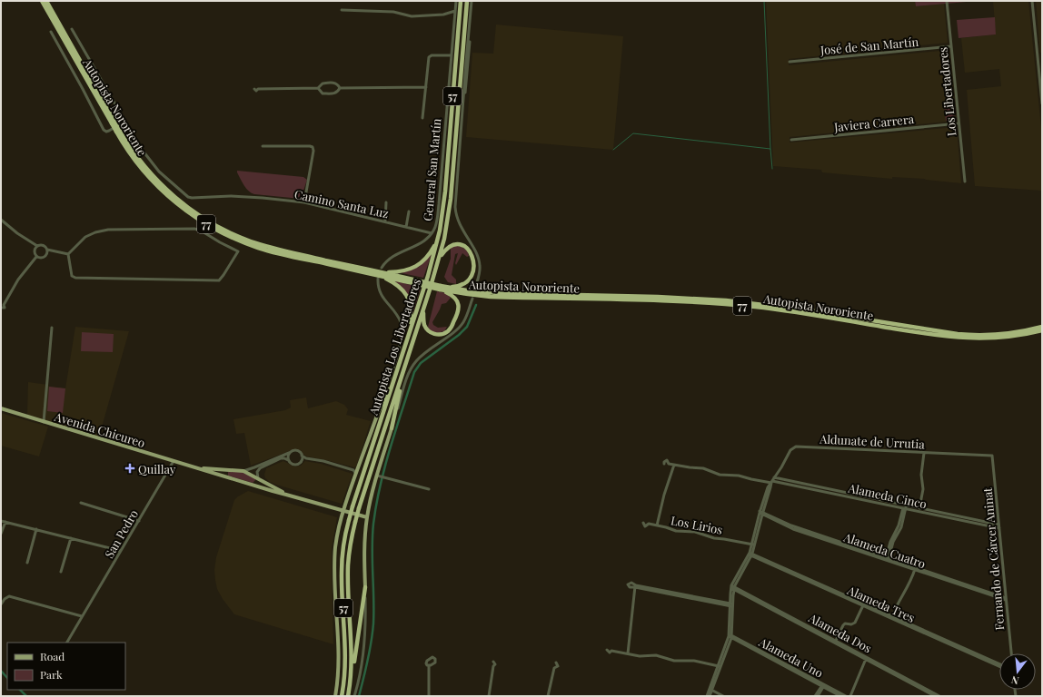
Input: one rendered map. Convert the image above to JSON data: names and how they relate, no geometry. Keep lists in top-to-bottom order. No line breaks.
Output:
{"streets":{"highway":["57","Autopista Nororiente","77","Autopista Los Libertadores"],"main road":["Avenida Chicureo"],"street":["José de San Martín","Los Libertadores","Javiera Carrera","General San Martín","Camino Santa Luz","Aldunate de Urrutia","Alameda Cinco","Los Lirios","San Pedro","Alameda Cuatro","Fernando de Cárcer Aninat","Alameda Tres","Alameda Dos","Alameda Uno"]},"crossings":[["José de San Martín","Los Libertadores"],["Los Libertadores","Javiera Carrera"],["General San Martín","Camino Santa Luz"],["Avenida Chicureo","San Pedro"],["Aldunate de Urrutia","Alameda Cinco"],["Aldunate de Urrutia","Los Lirios"],["Aldunate de Urrutia","Alameda Cuatro"],["Aldunate de Urrutia","Fernando de Cárcer Aninat"],["Aldunate de Urrutia","Alameda Tres"],["Aldunate de Urrutia","Alameda Dos"],["Aldunate de Urrutia","Alameda Uno"],["Alameda Cinco","Fernando de Cárcer Aninat"],["Alameda Cuatro","Fernando de Cárcer Aninat"]],"places":{"health":["Quillay"]},"legend":["Road","Park"],"north":"bottom"}
